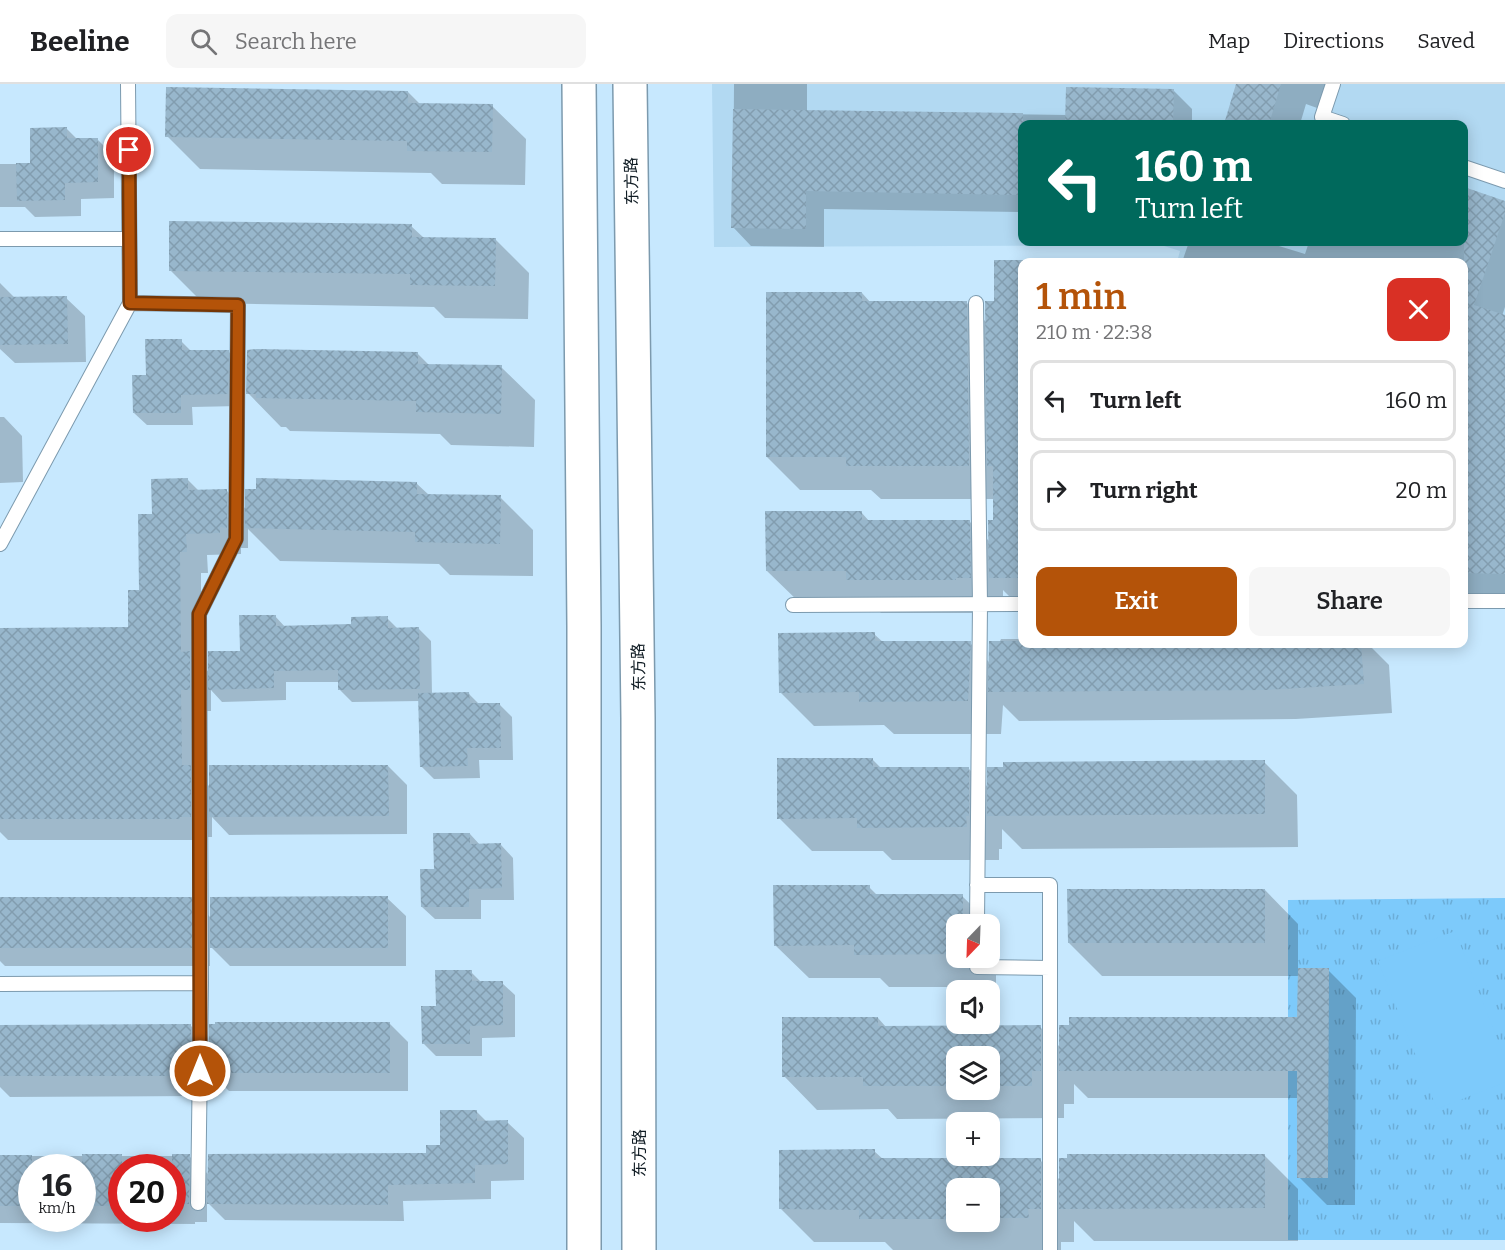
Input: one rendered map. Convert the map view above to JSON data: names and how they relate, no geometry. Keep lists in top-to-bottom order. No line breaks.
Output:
{"streets":{"main road":["东方路"]},"north":"bottom left","page":{"header":"Beeline","search":"Search here","nav":["Map","Directions","Saved"],"turn":["160 m","Turn left"],"heading":["1 min","210 m · 22:38"],"list":[{"name":"Turn left","value":"160 m"},{"name":"Turn right","value":"20 m"}],"buttons":["Exit","Share"],"map_buttons":["+","−"],"speed":"16 km/h","limit":"20"}}
